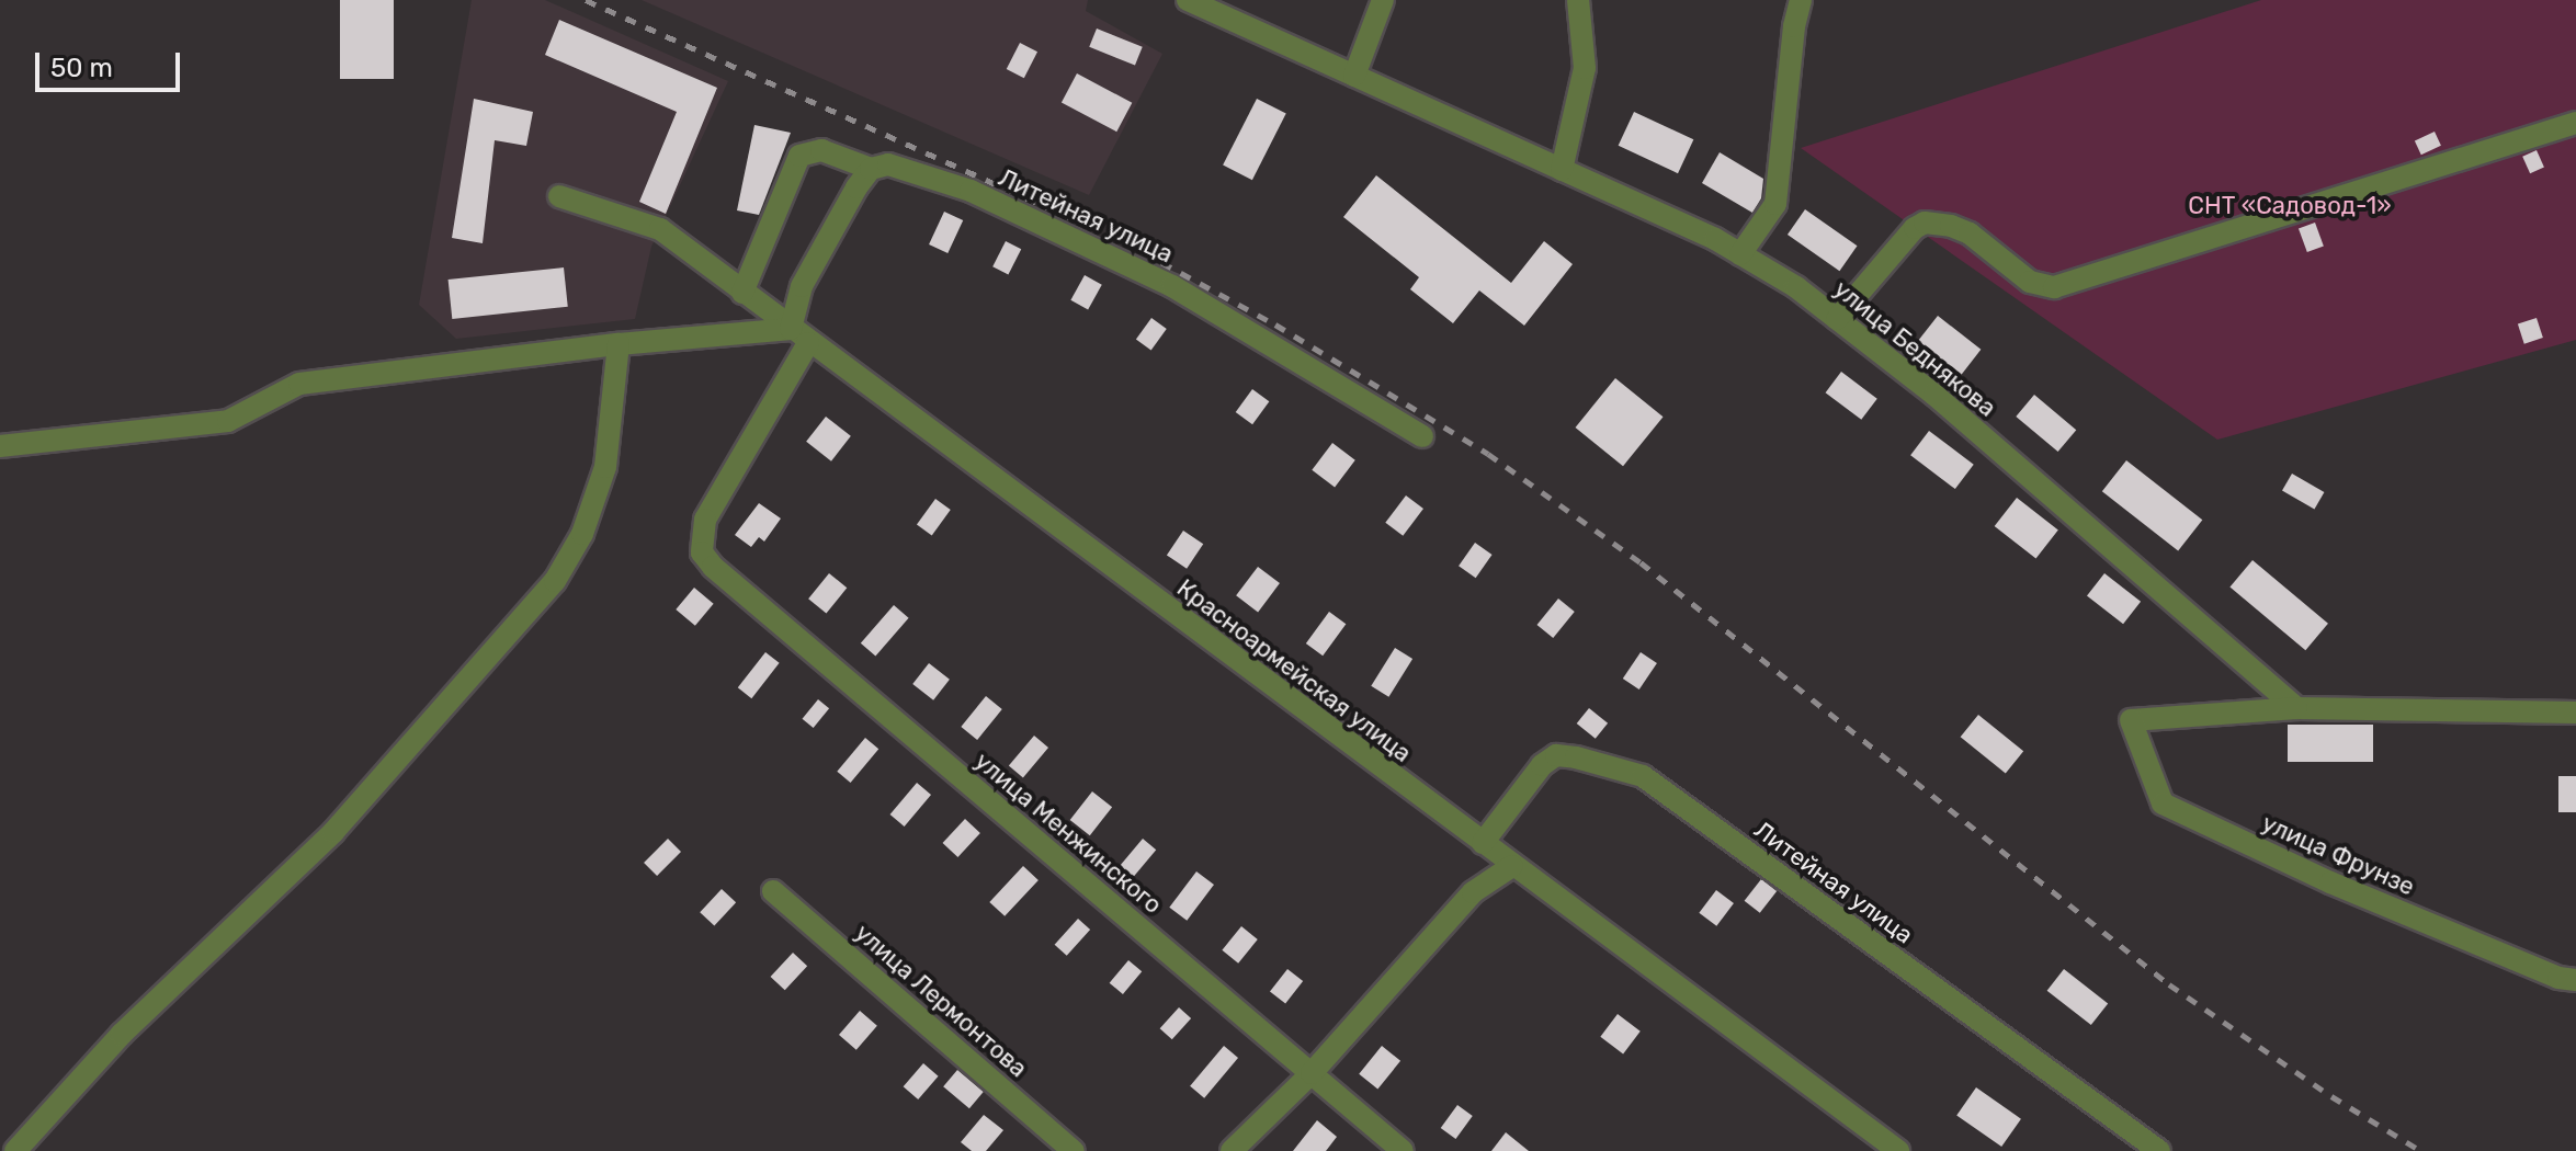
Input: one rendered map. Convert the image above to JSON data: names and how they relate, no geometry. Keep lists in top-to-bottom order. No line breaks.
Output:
{"streets":{"street":["Литейная улица","улица Беднякова","Красноармейская улица","улица Менжинского","улица Фрунзе","улица Лермонтова"]},"crossings":[["Литейная улица","Красноармейская улица"],["улица Беднякова","улица Фрунзе"],["Красноармейская улица","улица Менжинского"]],"parks":["СНТ «Садовод-1»"],"scale_bar":"50 m"}
